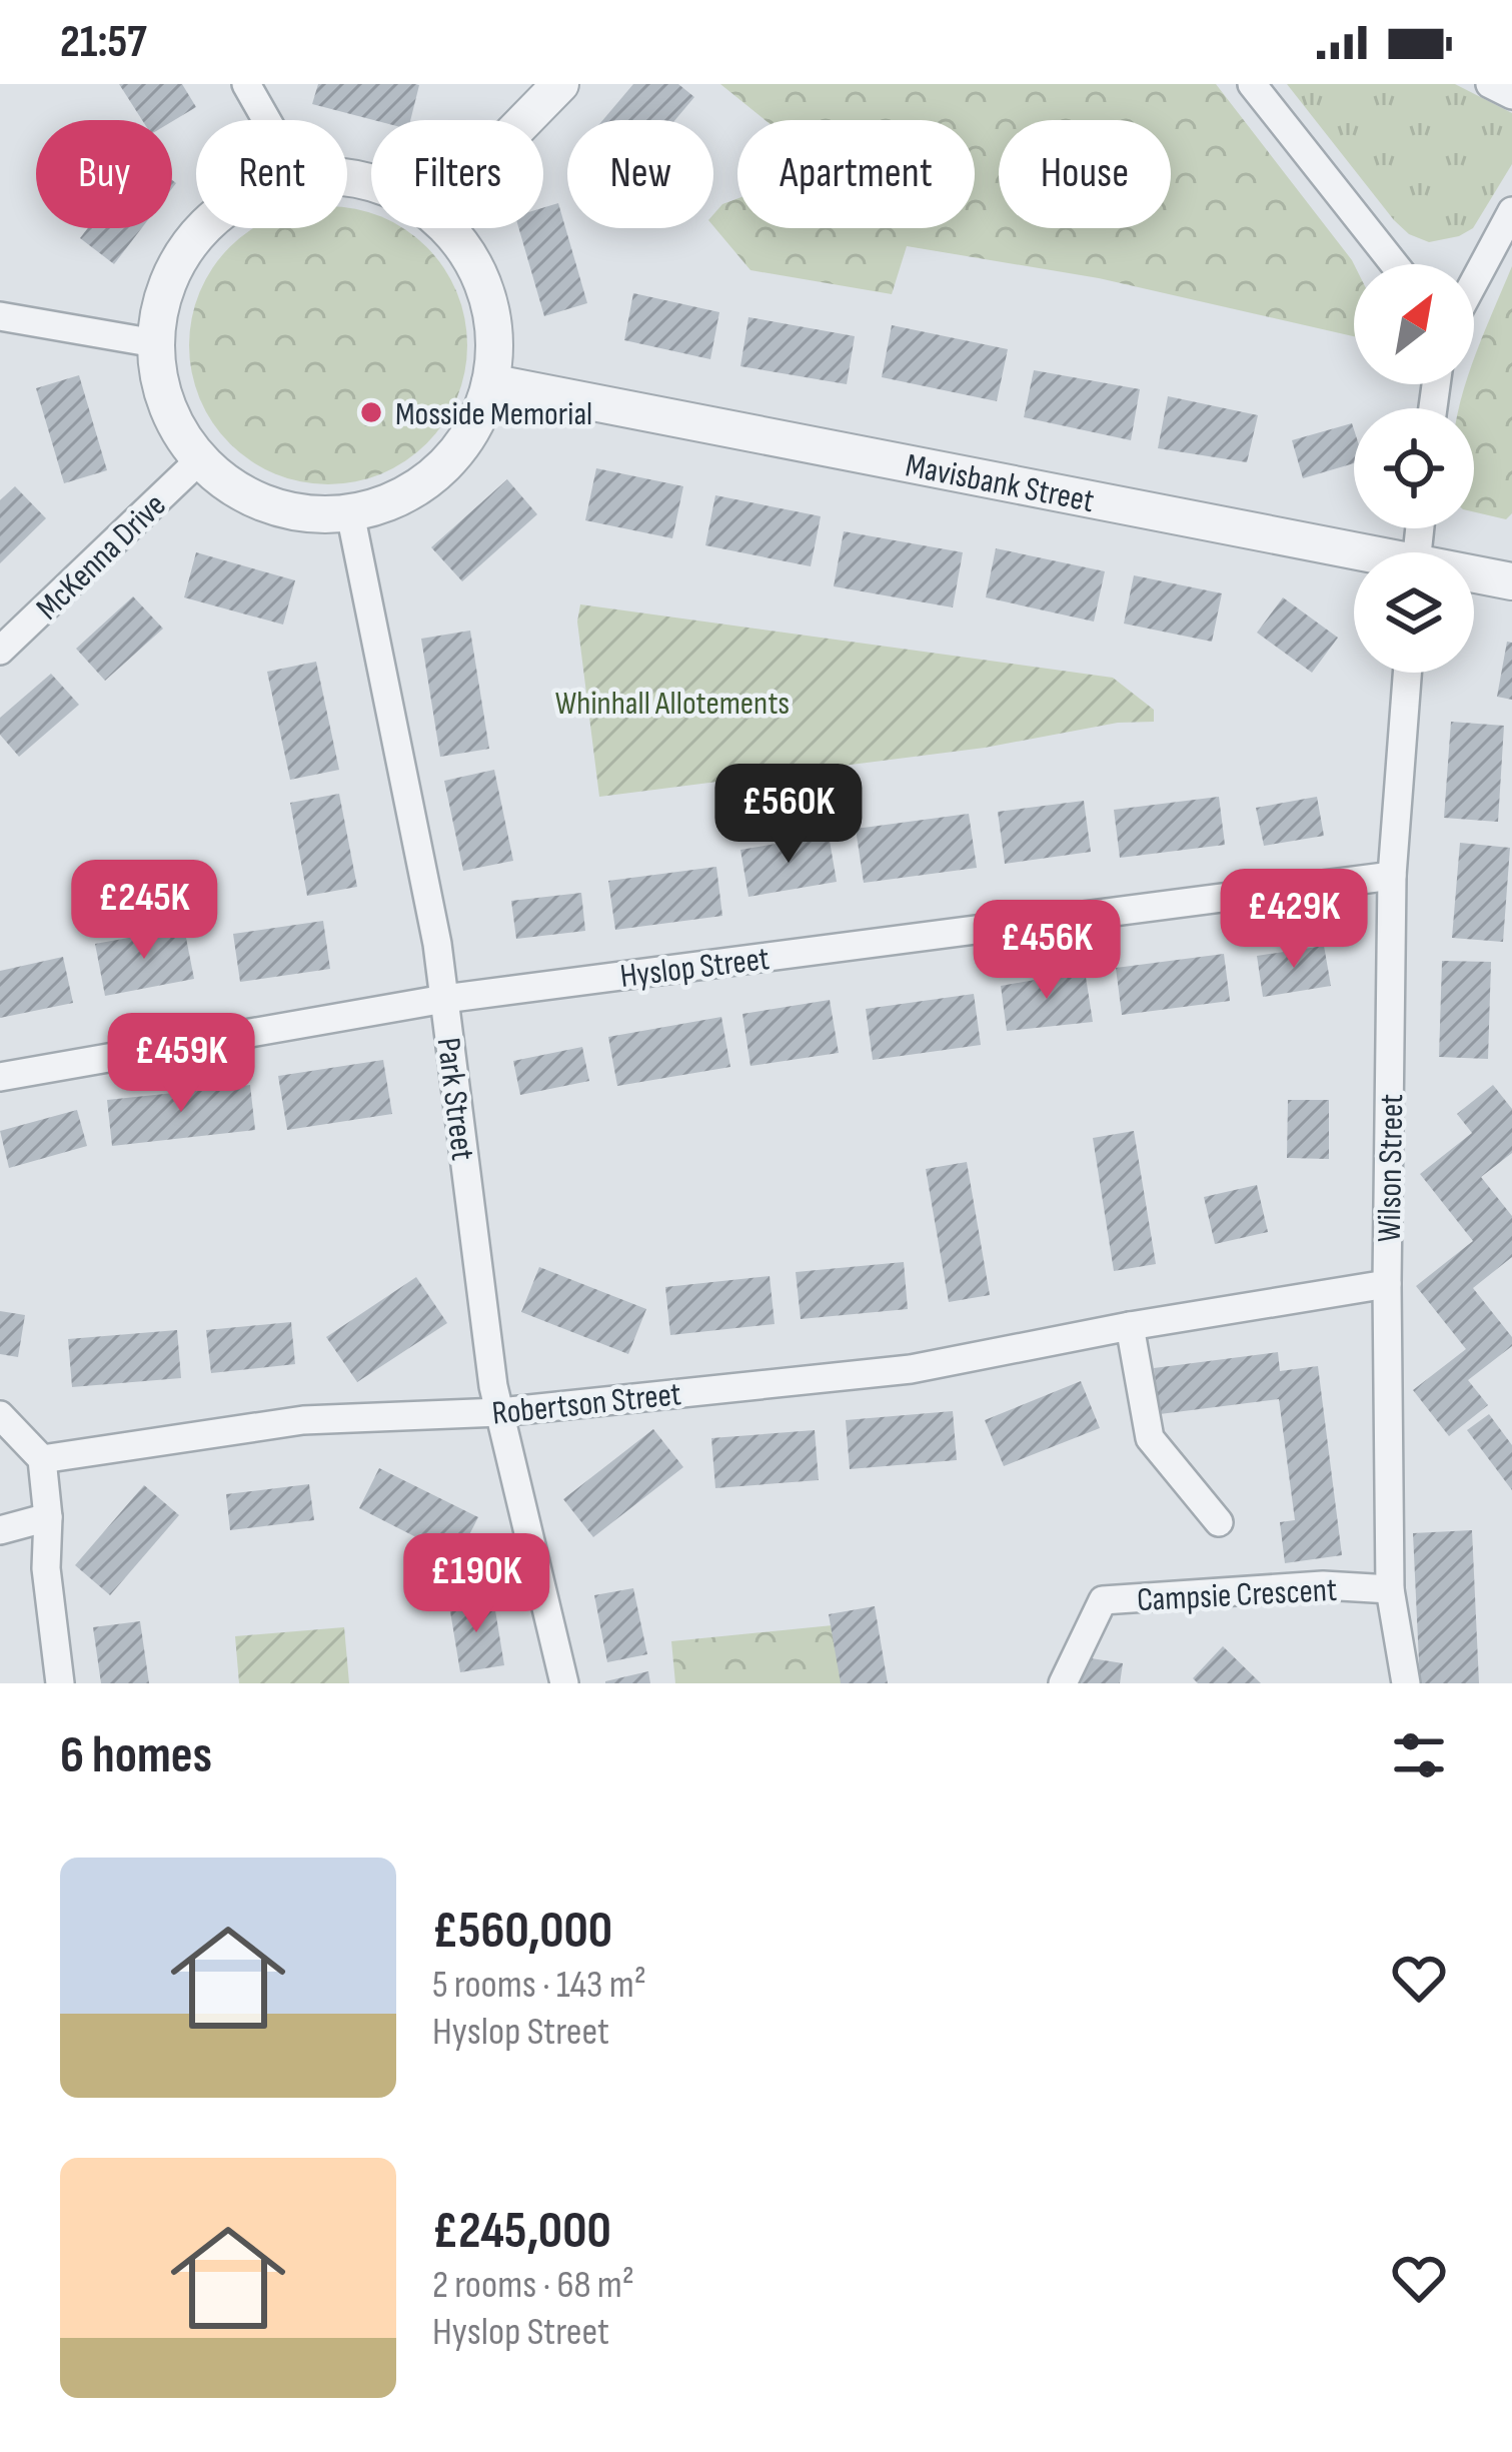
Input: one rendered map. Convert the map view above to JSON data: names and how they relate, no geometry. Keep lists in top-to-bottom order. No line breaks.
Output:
{"streets":{"street":["Mavisbank Street","McKenna Drive","Hyslop Street","Park Street","Wilson Street","Robertson Street","Campsie Crescent"]},"crossings":[["Hyslop Street","Park Street"],["Hyslop Street","Wilson Street"],["Park Street","Robertson Street"],["Wilson Street","Robertson Street"],["Wilson Street","Campsie Crescent"]],"parks":["Whinhall Allotements"],"places":["Mosside Memorial"],"north":"top right","page":{"status":"21:57","chip":["Buy","Rent","Filters","New","Apartment","House"],"price":["£560K","£245K","£429K","£456K","£459K","£190K"],"heading":"6 homes","list":[{"name":"£560,000","note":"5 rooms · 143 m² · Hyslop Street"},{"name":"£245,000","note":"2 rooms · 68 m² · Hyslop Street"}]}}
